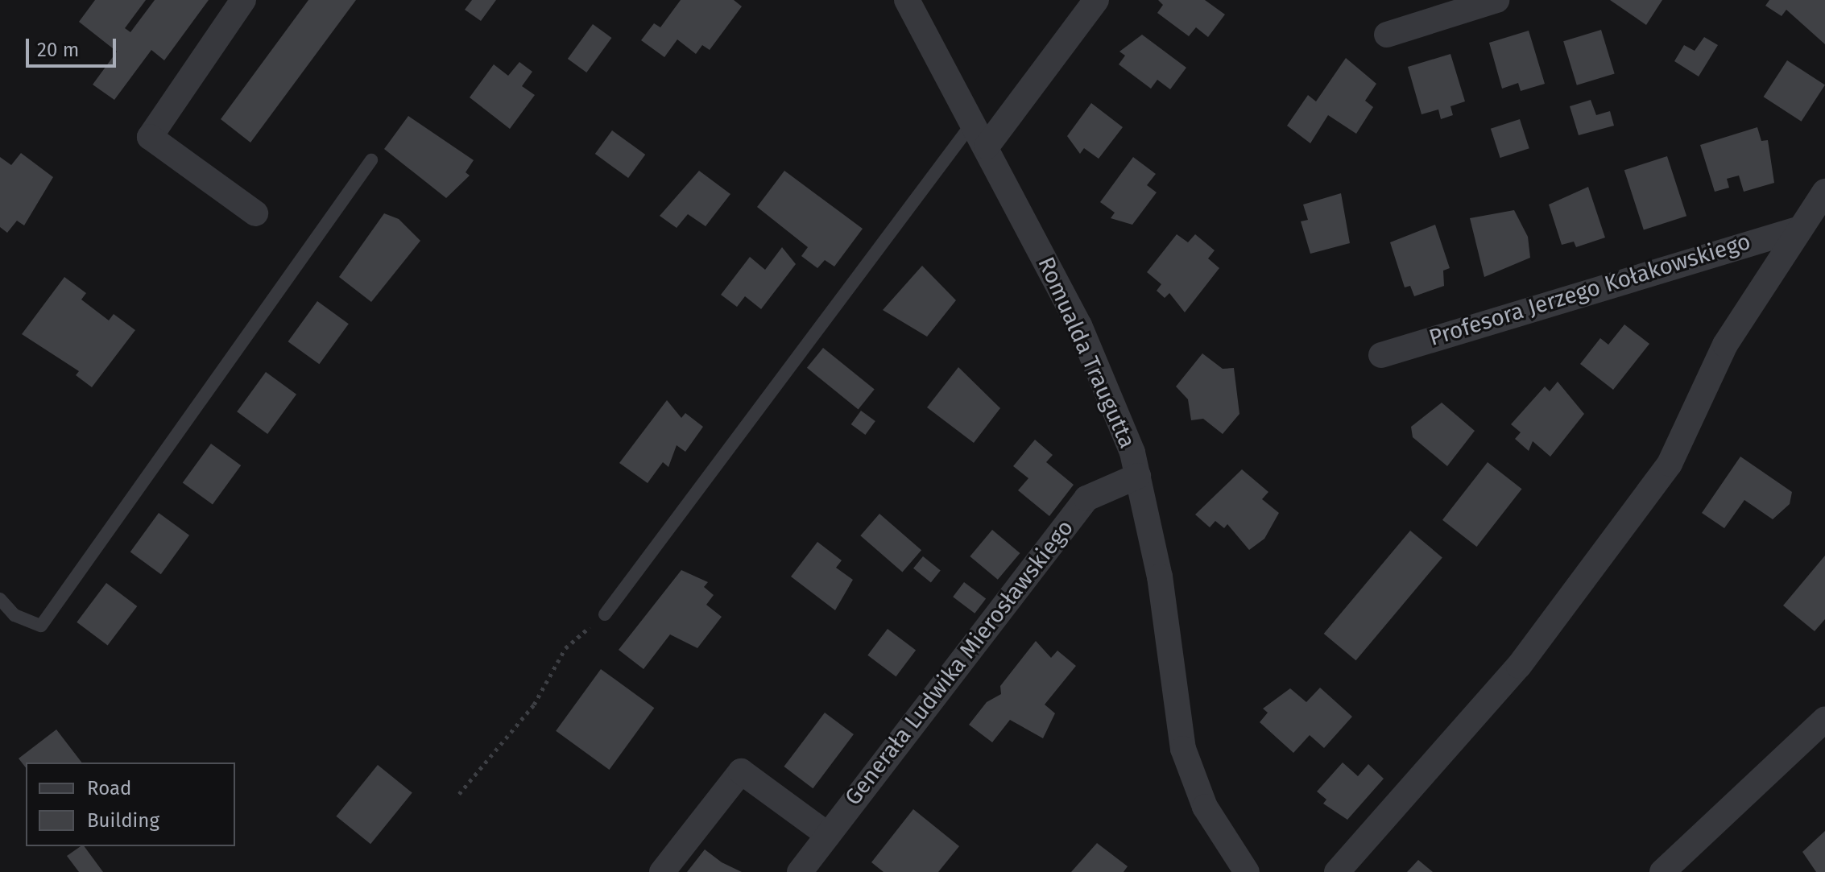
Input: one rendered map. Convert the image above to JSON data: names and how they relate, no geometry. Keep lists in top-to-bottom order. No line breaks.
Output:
{"streets":{"street":["Profesora Jerzego Kołakowskiego","Romualda Traugutta","Generała Ludwika Mierosławskiego"]},"crossings":[["Romualda Traugutta","Generała Ludwika Mierosławskiego"]],"legend":["Road","Building"],"scale_bar":"20 m"}
